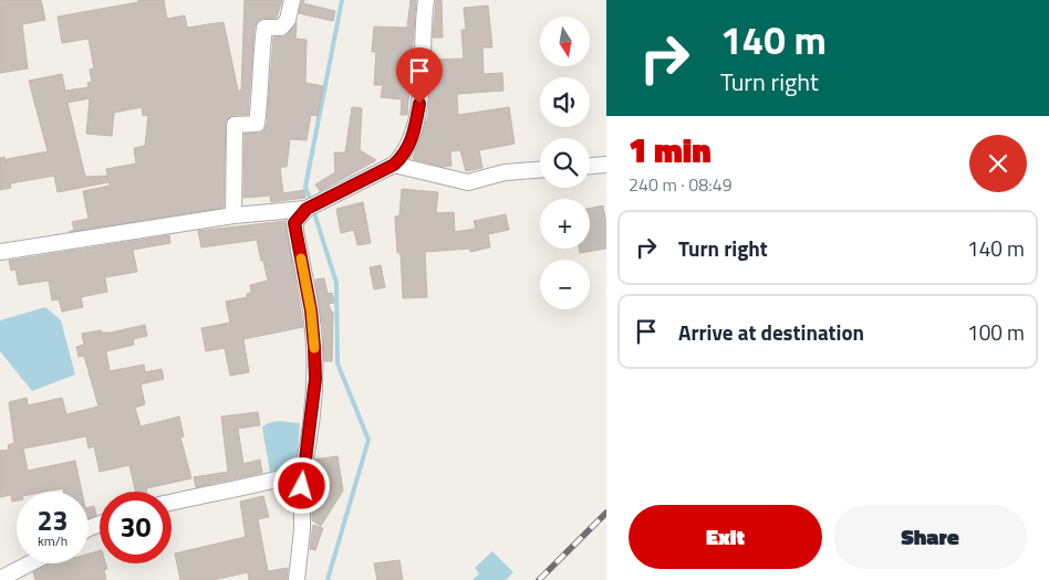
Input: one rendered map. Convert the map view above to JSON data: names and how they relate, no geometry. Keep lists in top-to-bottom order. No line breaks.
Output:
{"north":"bottom","page":{"turn":["140 m","Turn right"],"map_buttons":["+","−"],"heading":["1 min","240 m · 08:49"],"list":[{"name":"Turn right","value":"140 m"},{"name":"Arrive at destination","value":"100 m"}],"speed":"23 km/h","limit":"30","buttons":["Exit","Share"]}}
